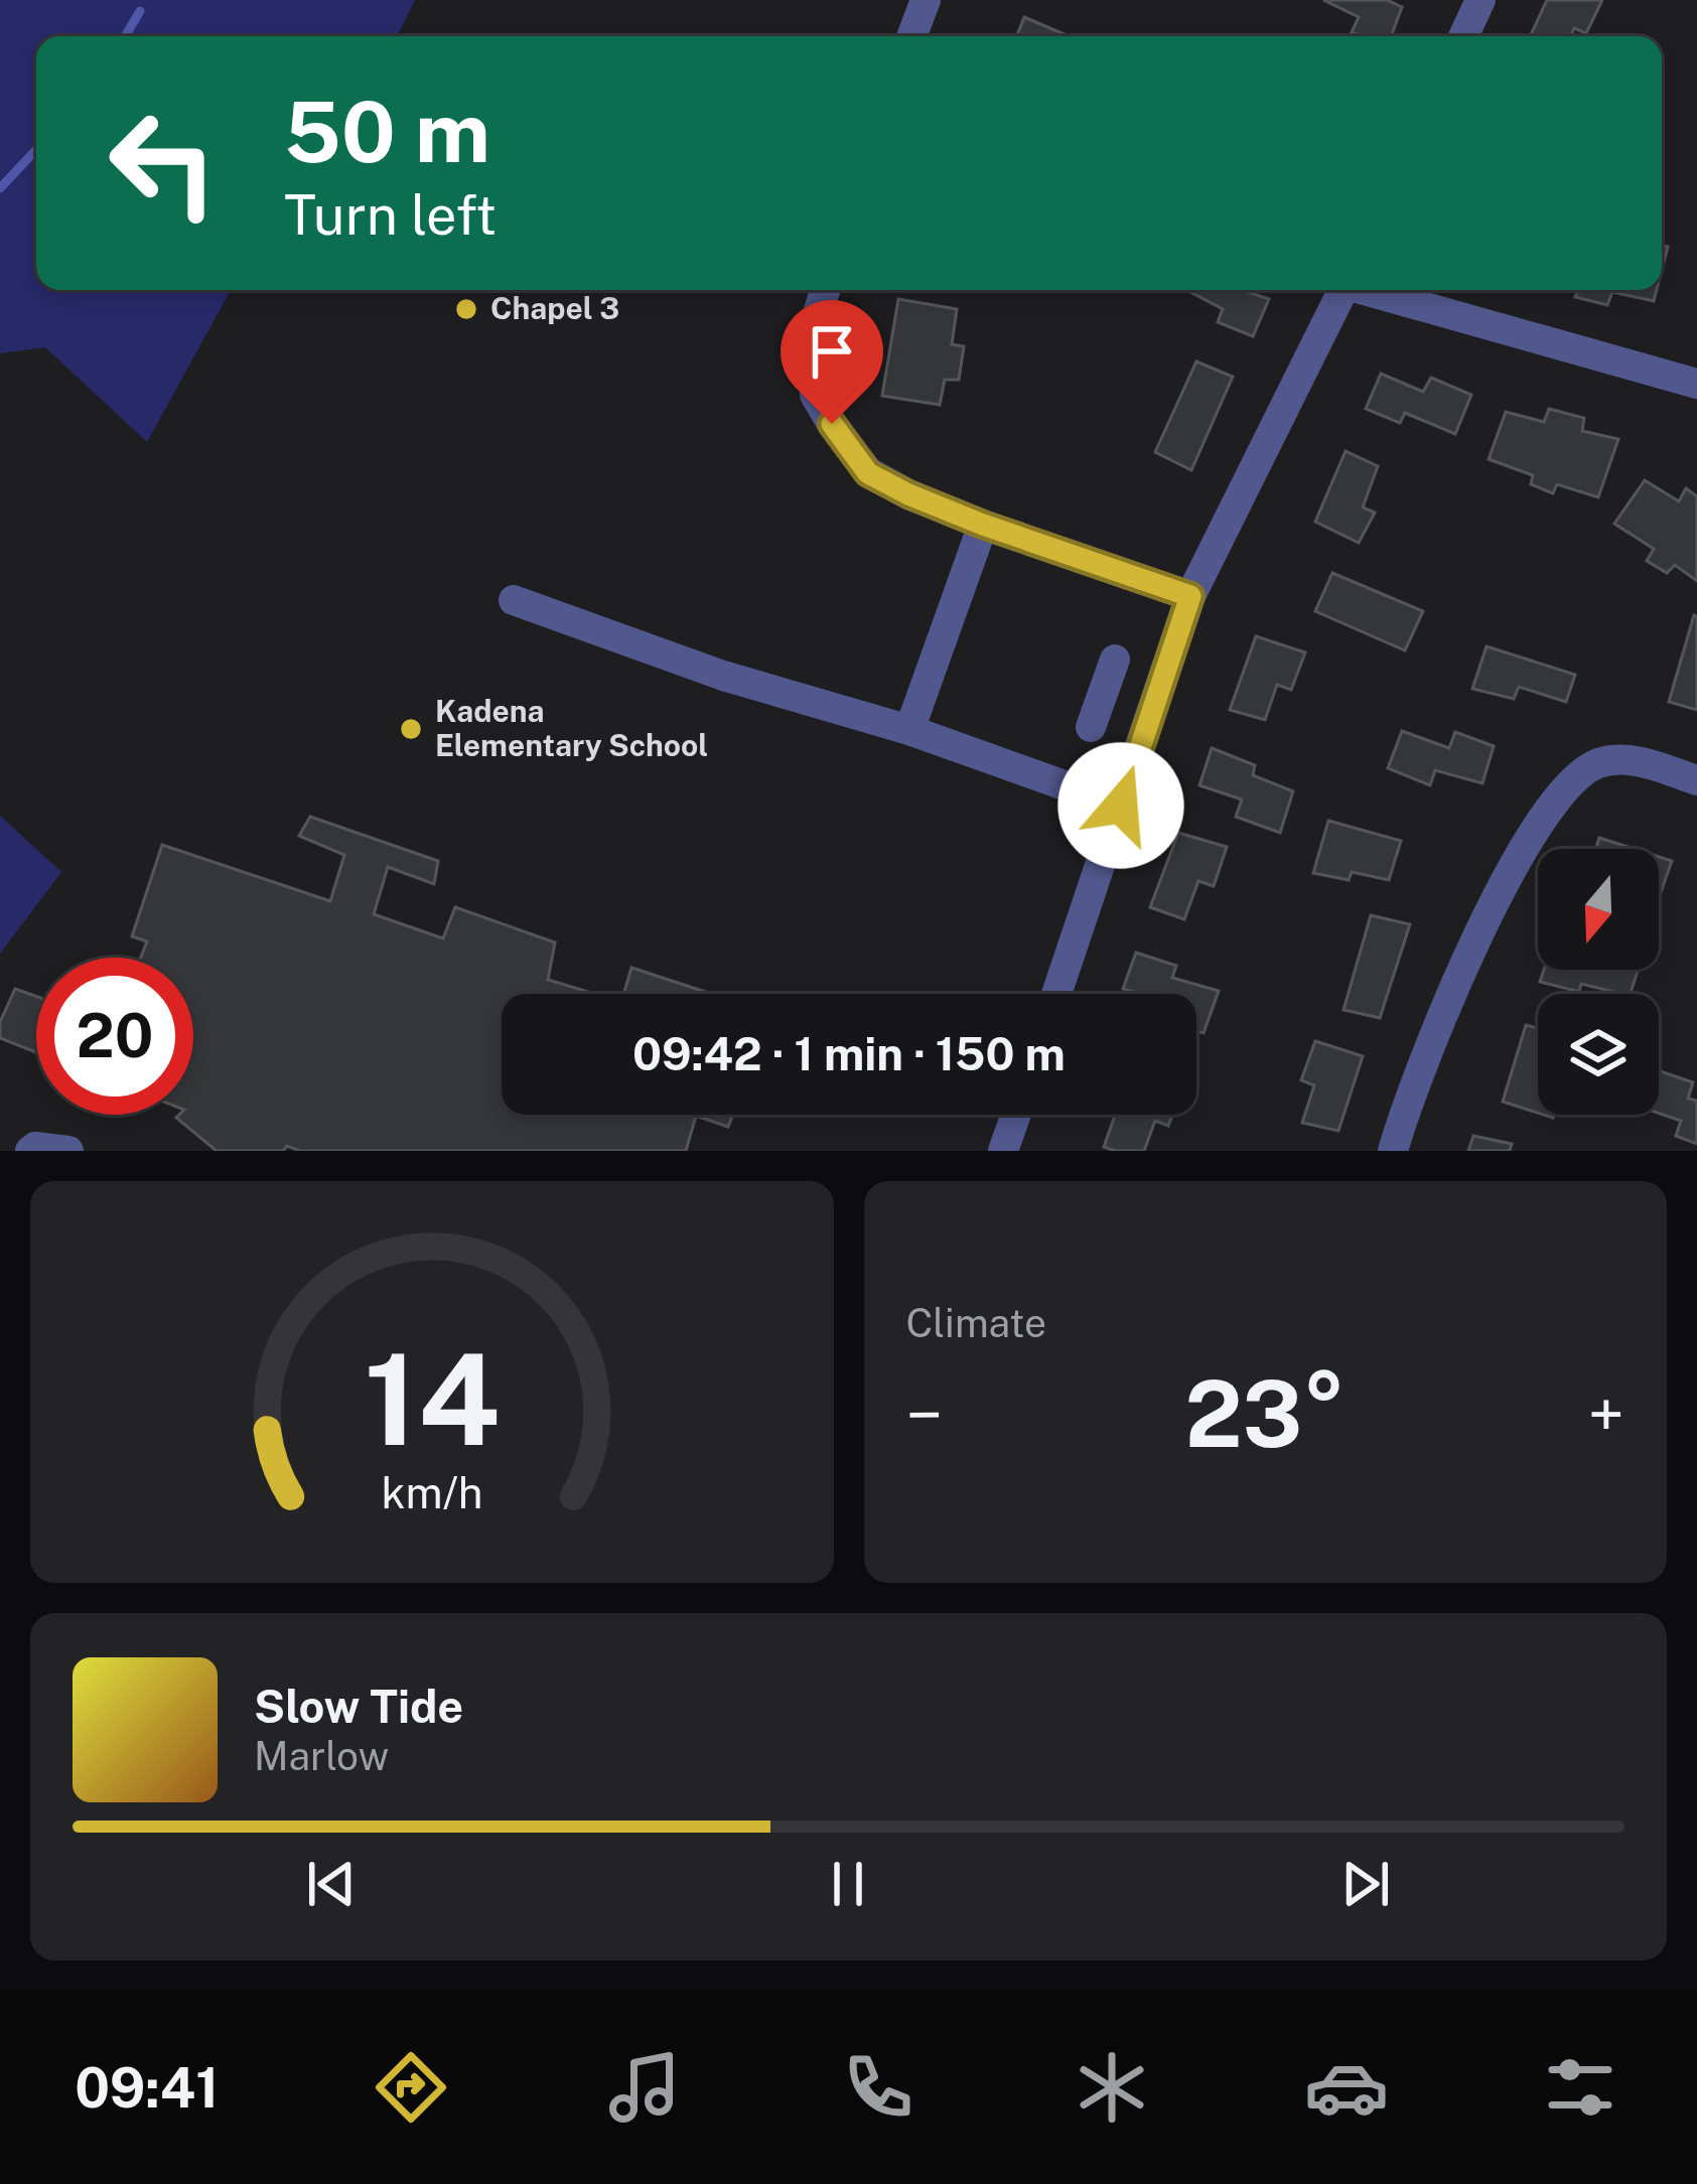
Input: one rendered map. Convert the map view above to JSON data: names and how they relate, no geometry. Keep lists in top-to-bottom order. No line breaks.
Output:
{"places":["Chapel 3","Kadena Elementary School"],"north":"bottom","page":{"turn":["50 m","Turn left"],"limit":"20","trip":"09:42 · 1 min · 150 m","tile":"Climate","heat":["−","23°","+"],"song":["Slow Tide","Marlow"],"tabs":"09:41","gauge":["14","km/h"]}}
